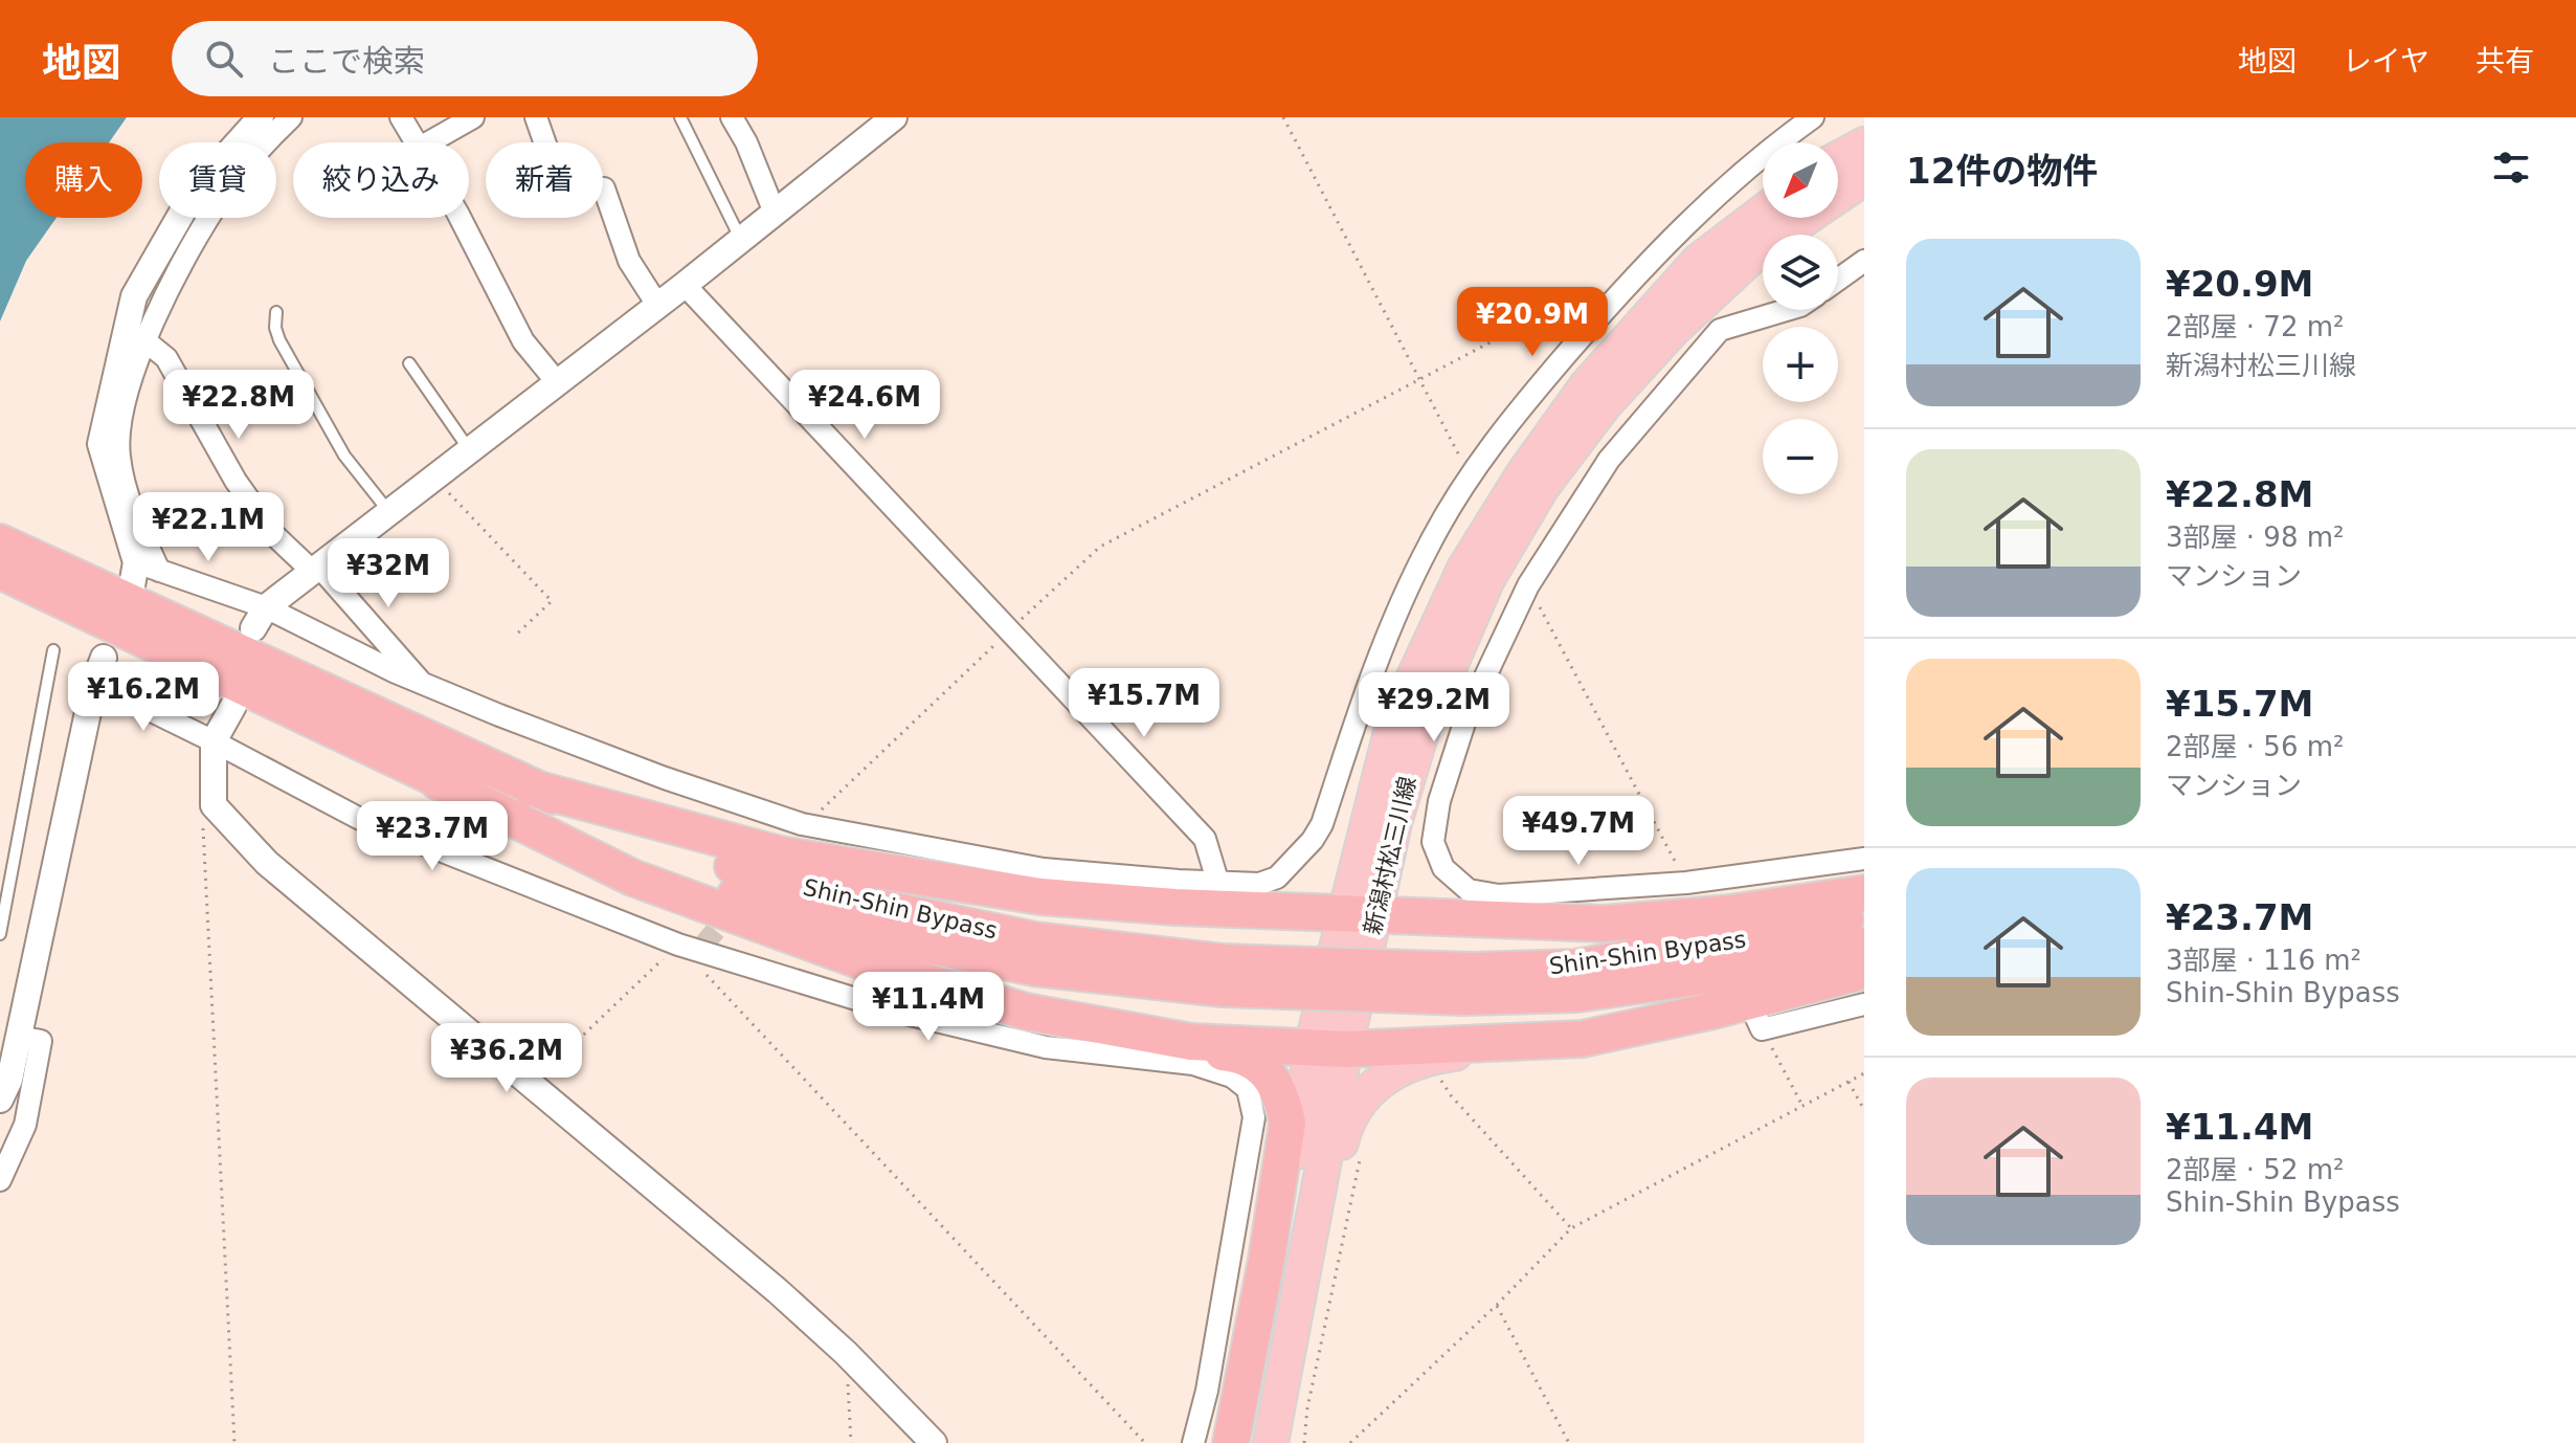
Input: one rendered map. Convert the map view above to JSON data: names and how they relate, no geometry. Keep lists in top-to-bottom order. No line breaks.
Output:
{"streets":{"highway":["Shin-Shin Bypass"],"main road":["新潟村松三川線"]},"north":"bottom left","page":{"header":"地図","search":"ここで検索","nav":["地図","レイヤ","共有"],"heading":"12件の物件","map_buttons":["+","−"],"chip":["購入","賃貸","絞り込み","新着"],"list":[{"name":"¥20.9M","note":"2部屋 · 72 m² · 新潟村松三川線"},{"name":"¥22.8M","note":"3部屋 · 98 m² · マンション"},{"name":"¥15.7M","note":"2部屋 · 56 m² · マンション"},{"name":"¥23.7M","note":"3部屋 · 116 m² · Shin-Shin Bypass"},{"name":"¥11.4M","note":"2部屋 · 52 m² · Shin-Shin Bypass"}],"price":["¥20.9M","¥22.8M","¥24.6M","¥22.1M","¥32M","¥16.2M","¥15.7M","¥29.2M","¥49.7M","¥23.7M","¥11.4M","¥36.2M"]}}
